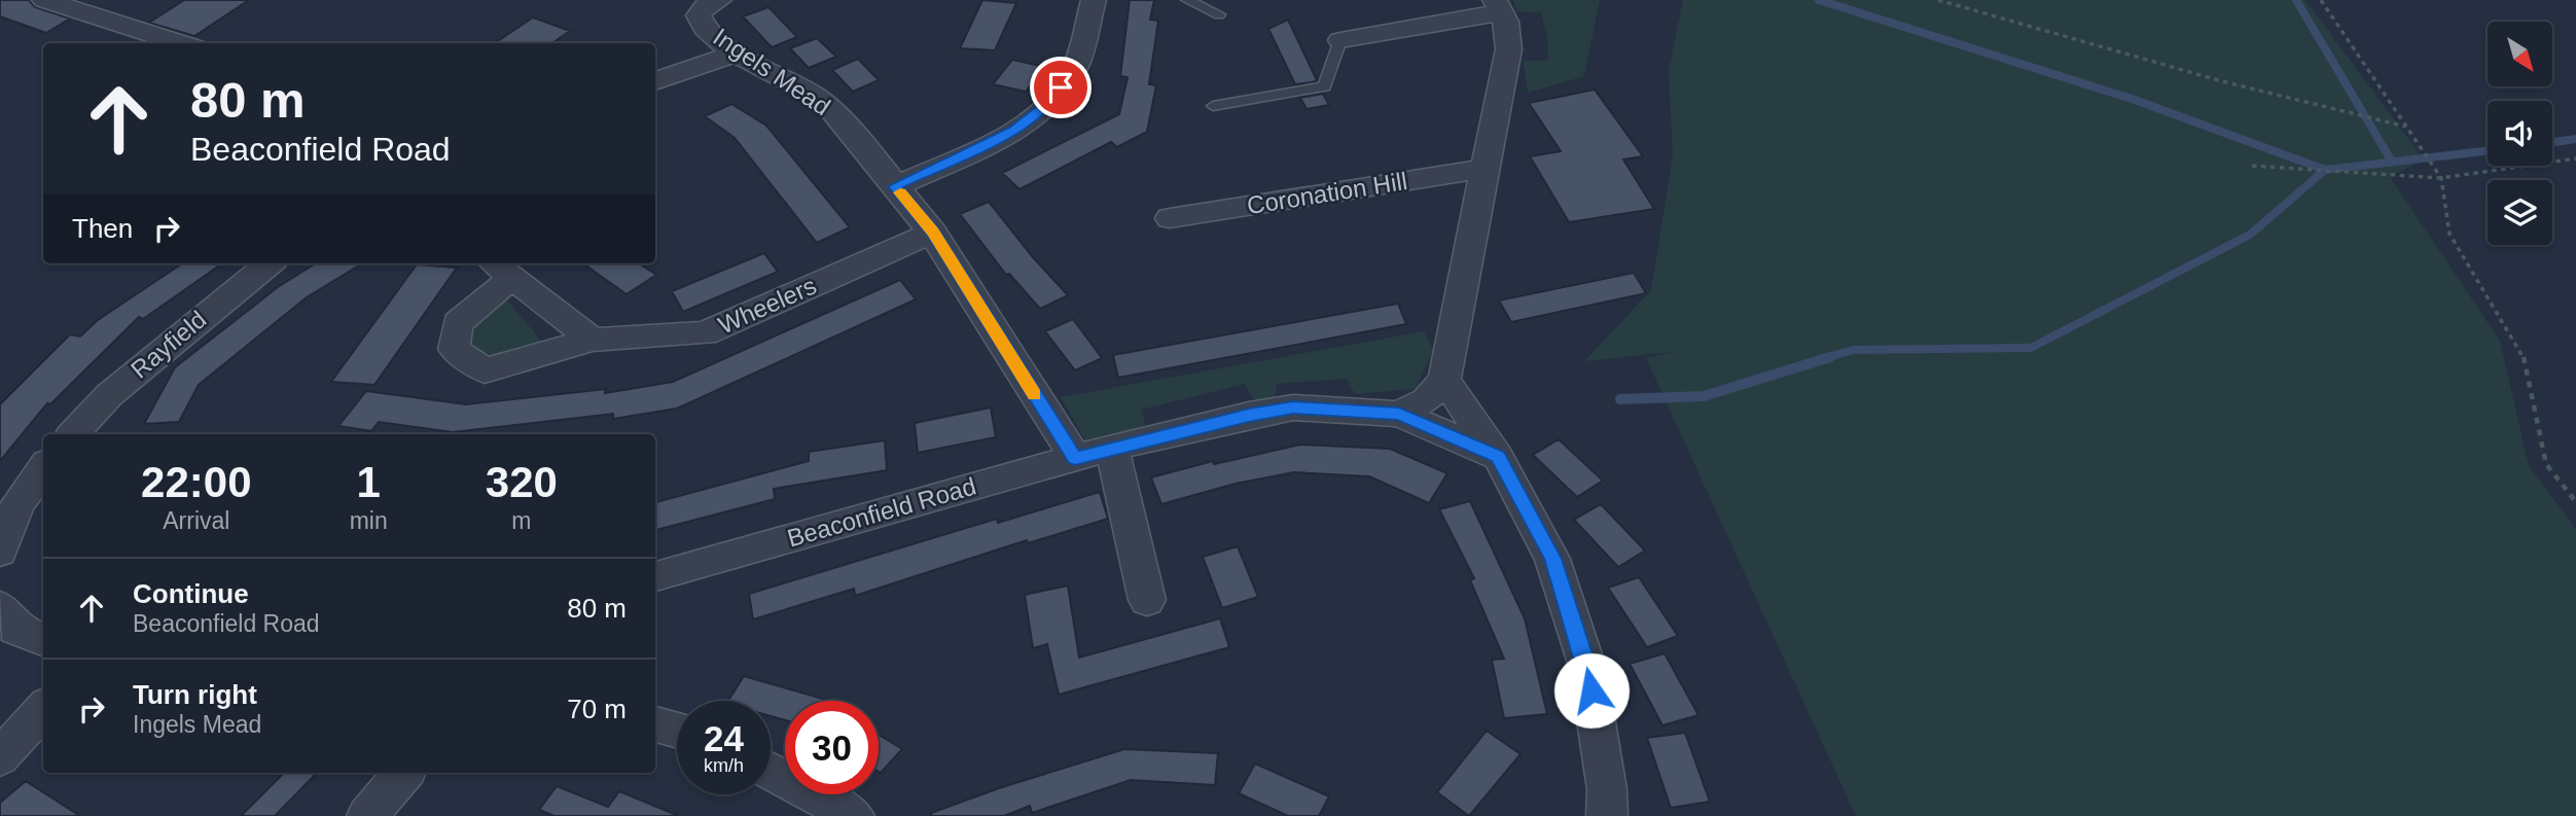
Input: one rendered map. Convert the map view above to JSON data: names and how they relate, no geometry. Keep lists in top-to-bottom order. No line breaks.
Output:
{"streets":{"street":["Ingels Mead","Coronation Hill","Wheelers","Rayfield","Beaconfield Road"]},"crossings":[["Ingels Mead","Wheelers"],["Ingels Mead","Beaconfield Road"]],"north":"bottom right","page":{"turn":["80 m","Beaconfield Road"],"then":"Then","eta":["22:00","Arrival","1","min","320","m"],"list":[{"name":"Continue","note":"Beaconfield Road","value":"80 m"},{"name":"Turn right","note":"Ingels Mead","value":"70 m"}],"speed":"24 km/h","limit":"30"}}
